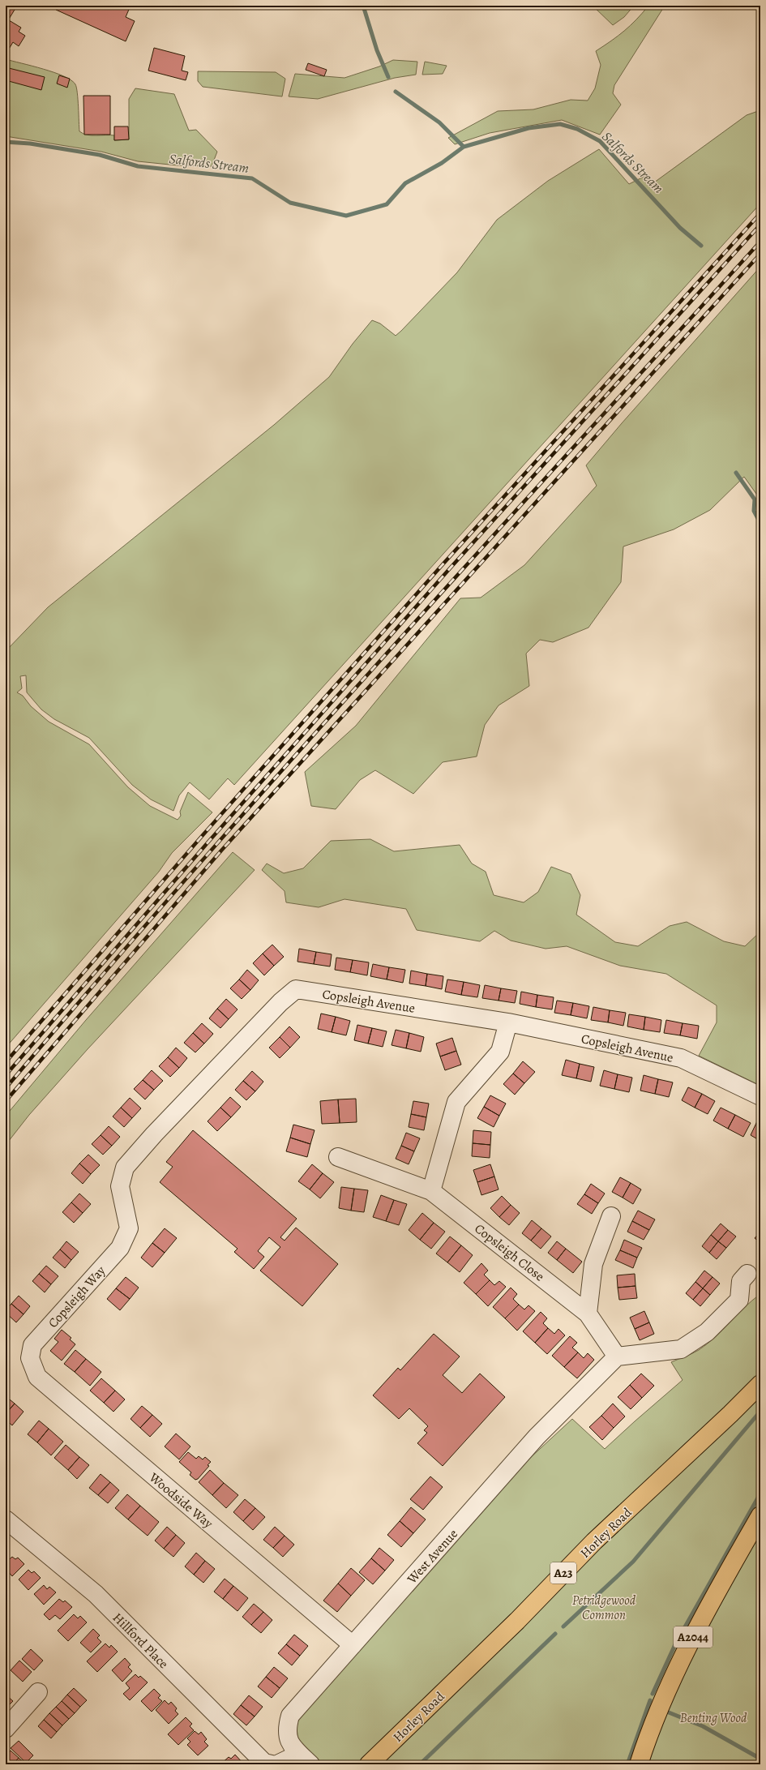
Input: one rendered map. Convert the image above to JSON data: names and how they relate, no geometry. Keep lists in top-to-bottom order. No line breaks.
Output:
{"streets":{"main road":["Horley Road","A23","A2044"],"street":["Copsleigh Avenue","Copsleigh Close","Copsleigh Way","Woodside Way","West Avenue","Hillford Place"]},"crossings":[["Copsleigh Avenue","Copsleigh Way"],["Copsleigh Close","West Avenue"],["Copsleigh Way","Woodside Way"],["Woodside Way","West Avenue"]],"water":["Salfords Stream"],"parks":["Petridgewood Common","Benting Wood"]}
